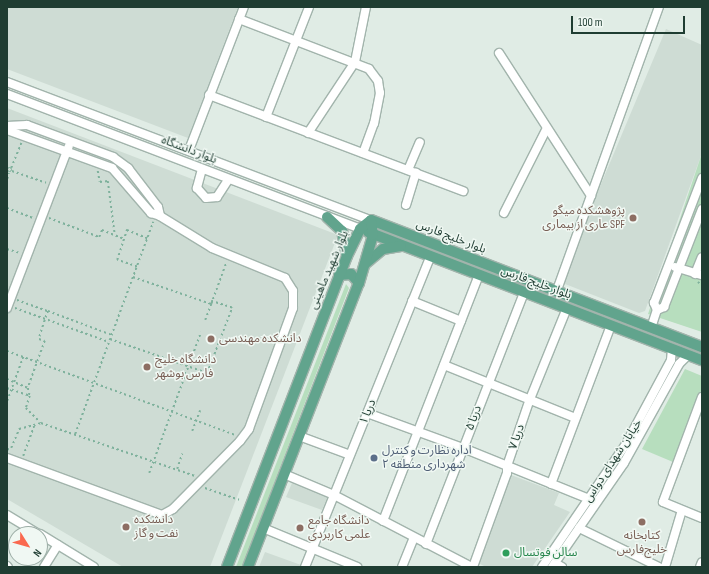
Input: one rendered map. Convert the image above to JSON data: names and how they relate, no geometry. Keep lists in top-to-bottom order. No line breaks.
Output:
{"streets":{"main road":["بلوار خلیج ‌فارس","بلوار شهید ماهینی","بلوار خلیج‌ فارس"],"street":["بلوار دانشگاه","دریا ۱","دریا ۵","دریا ۷","خیابان شهدای دواس"]},"crossings":[["بلوار دانشگاه","بلوار خلیج ‌فارس"],["بلوار دانشگاه","بلوار شهید ماهینی"],["بلوار دانشگاه","بلوار خلیج‌ فارس"],["بلوار خلیج ‌فارس","بلوار شهید ماهینی"],["بلوار شهید ماهینی","بلوار خلیج‌ فارس"],["بلوار خلیج‌ فارس","دریا ۱"],["بلوار خلیج‌ فارس","دریا ۵"],["بلوار خلیج‌ فارس","دریا ۷"],["بلوار خلیج‌ فارس","خیابان شهدای دواس"]],"places":["پژوهشکده میگو عاری از بیماری SPF","دانشکده مهندسی","دانشگاه خلیج فارس بوشهر","اداره‌ نظارت و کنترل شهرداری منطقه ۲","کتابخانه خلیج‌فارس","دانشکده نفت و گاز","دانشگاه جامع علمی کاربردی","سالن فوتسال"],"scale_bar":"100 m","north":"bottom right"}
